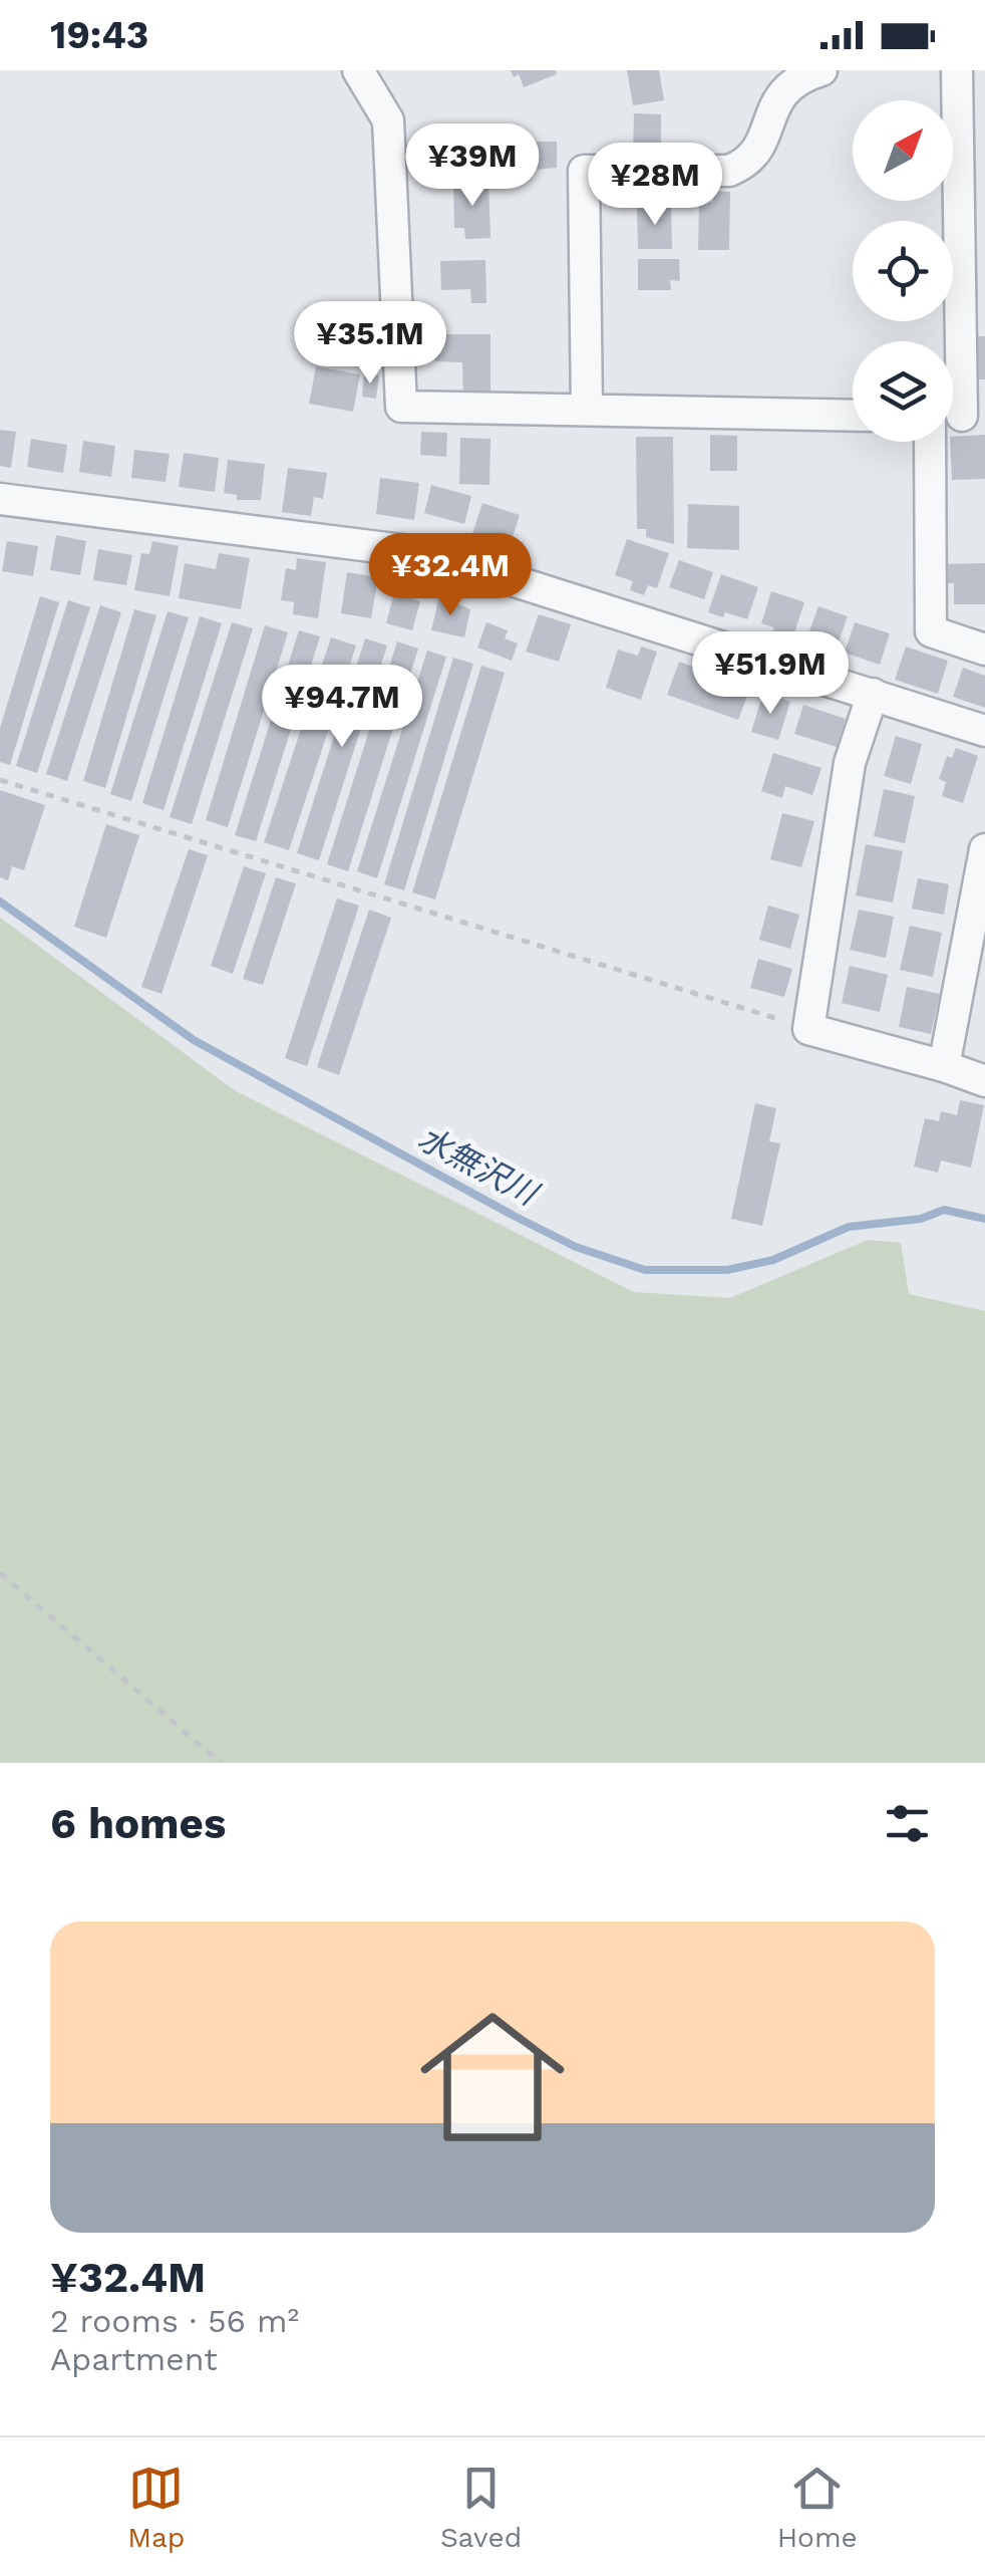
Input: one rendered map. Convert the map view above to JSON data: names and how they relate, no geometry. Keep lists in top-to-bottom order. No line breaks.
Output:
{"water":["水無沢川"],"north":"top right","page":{"status":"19:43","price":["¥39M","¥28M","¥35.1M","¥32.4M","¥51.9M","¥94.7M"],"heading":"6 homes","list":[{"name":"¥32.4M","note":"2 rooms · 56 m² · Apartment"}],"tabs":["Map","Saved","Home"]}}
